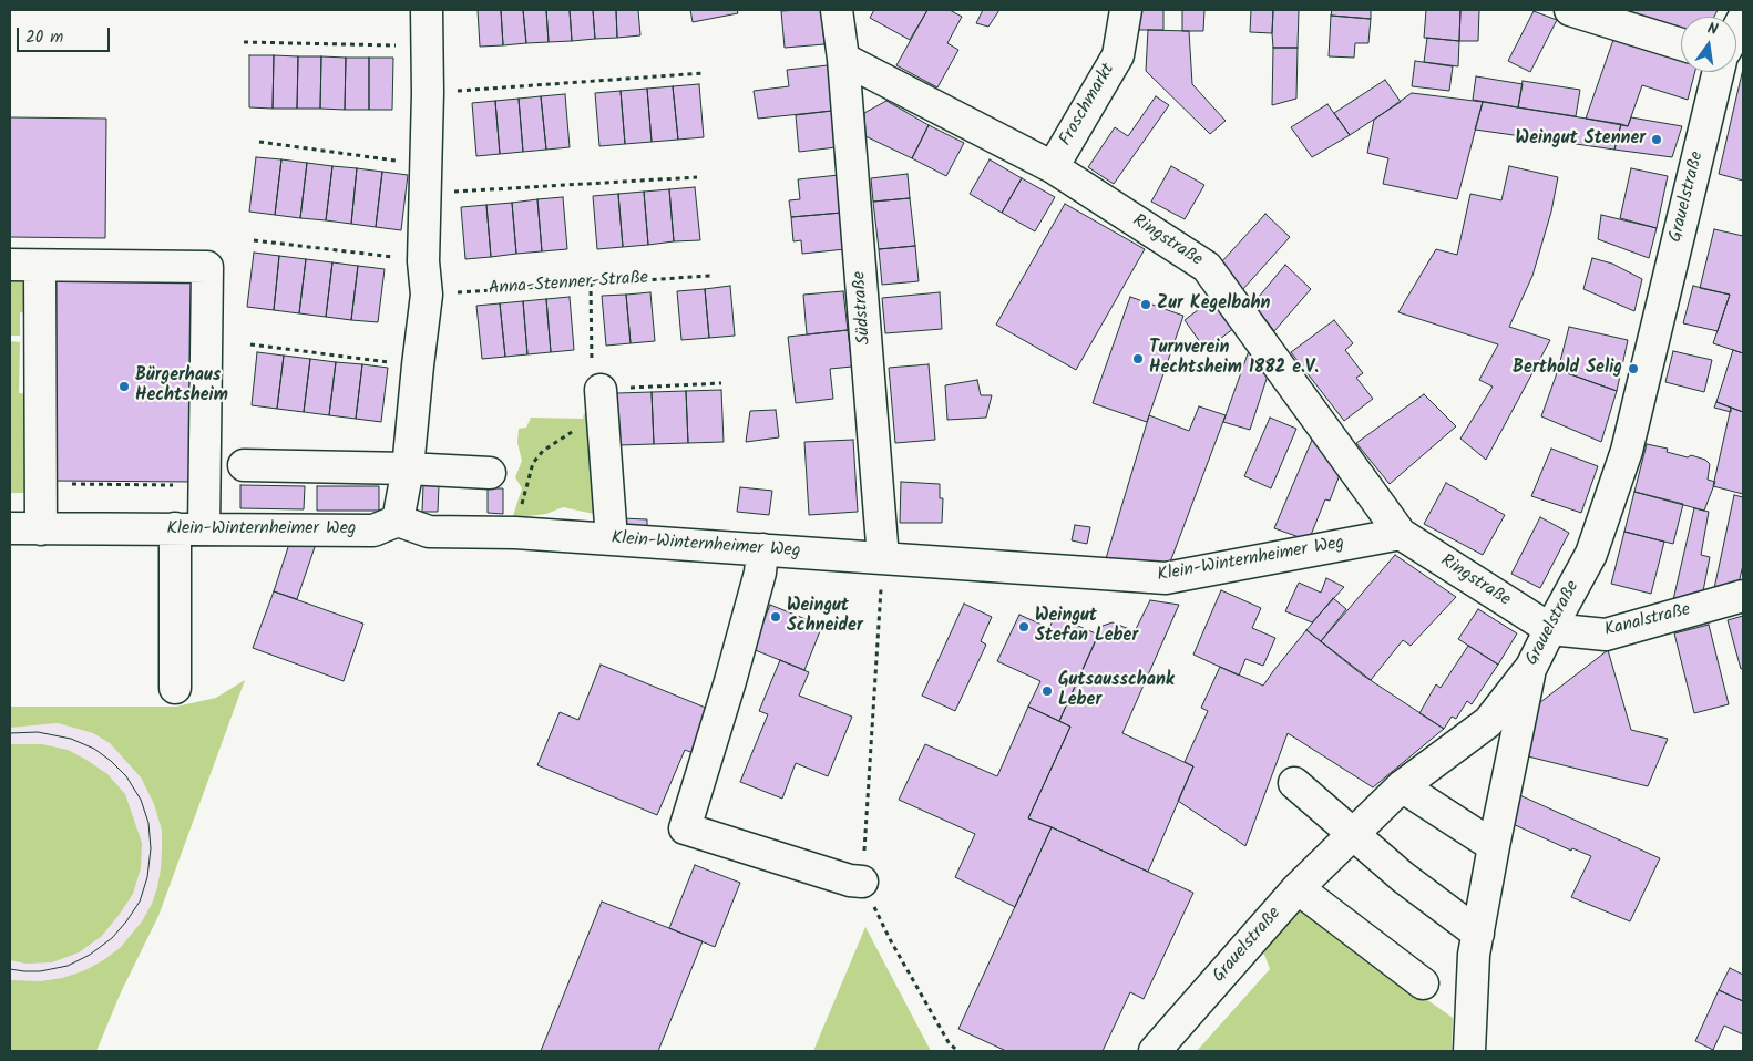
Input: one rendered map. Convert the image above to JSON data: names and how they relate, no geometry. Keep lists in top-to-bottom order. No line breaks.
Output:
{"streets":{"street":["Froschmarkt","Grauelstraße","Ringstraße","Südstraße","Klein-Winternheimer Weg","Kanalstraße"],"path":["Anna-Stenner-Straße"]},"crossings":[["Froschmarkt","Ringstraße"],["Grauelstraße","Ringstraße"],["Grauelstraße","Kanalstraße"],["Ringstraße","Südstraße"],["Ringstraße","Klein-Winternheimer Weg"],["Ringstraße","Kanalstraße"],["Südstraße","Klein-Winternheimer Weg"]],"places":["Weingut Stenner","Zur Kegelbahn","Turnverein Hechtsheim 1882 e.V.","Berthold Selig","Bürgerhaus Hechtsheim","Weingut Schneider","Weingut Stefan Leber","Gutsausschank Leber"],"scale_bar":"20 m","north":"top"}
